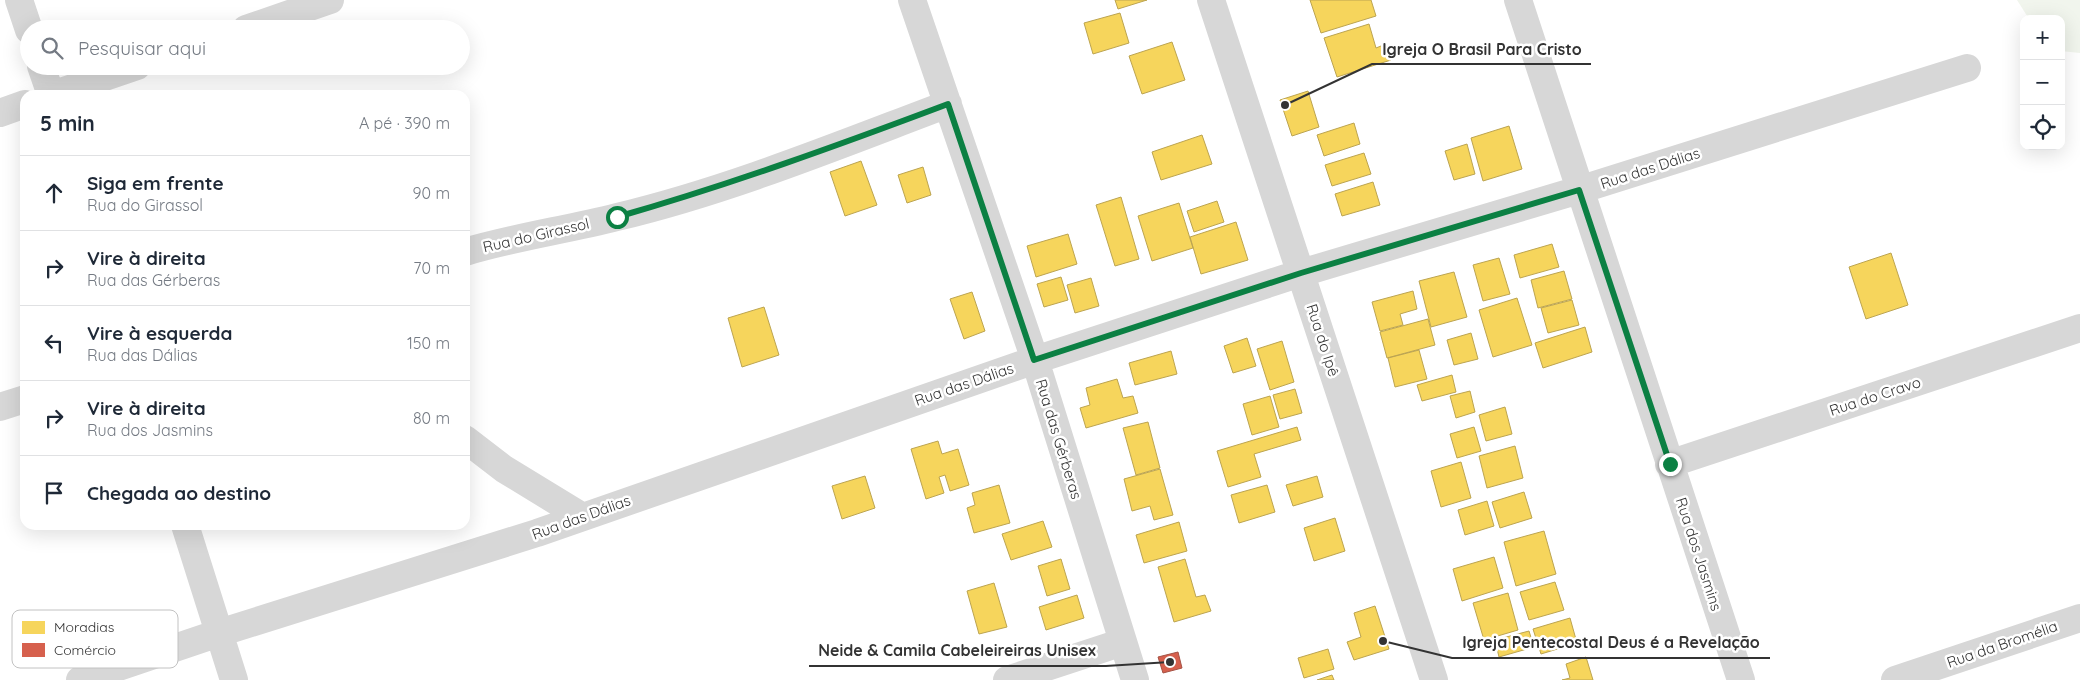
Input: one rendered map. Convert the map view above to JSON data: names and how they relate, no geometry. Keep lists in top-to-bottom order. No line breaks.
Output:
{"streets":{"street":["Rua das Dálias","Rua do Girassol","Rua do Ipê","Rua do Cravo","Rua das Gérberas","Rua dos Jasmins","Rua da Bromélia"]},"crossings":[["Rua das Dálias","Rua do Ipê"],["Rua das Dálias","Rua das Gérberas"],["Rua das Dálias","Rua dos Jasmins"],["Rua do Girassol","Rua das Gérberas"],["Rua do Cravo","Rua dos Jasmins"]],"places":["Igreja O Brasil Para Cristo","Igreja Pentecostal Deus é a Revelação","Neide & Camila Cabeleireiras Unisex"],"legend":["Moradias","Comércio"],"page":{"map_buttons":["+","−"],"search":"Pesquisar aqui","heading":["5 min","A pé · 390 m"],"list":[["Siga em frente","Rua do Girassol","90 m"],["Vire à direita","Rua das Gérberas","70 m"],["Vire à esquerda","Rua das Dálias","150 m"],["Vire à direita","Rua dos Jasmins","80 m"],"Chegada ao destino"]}}
